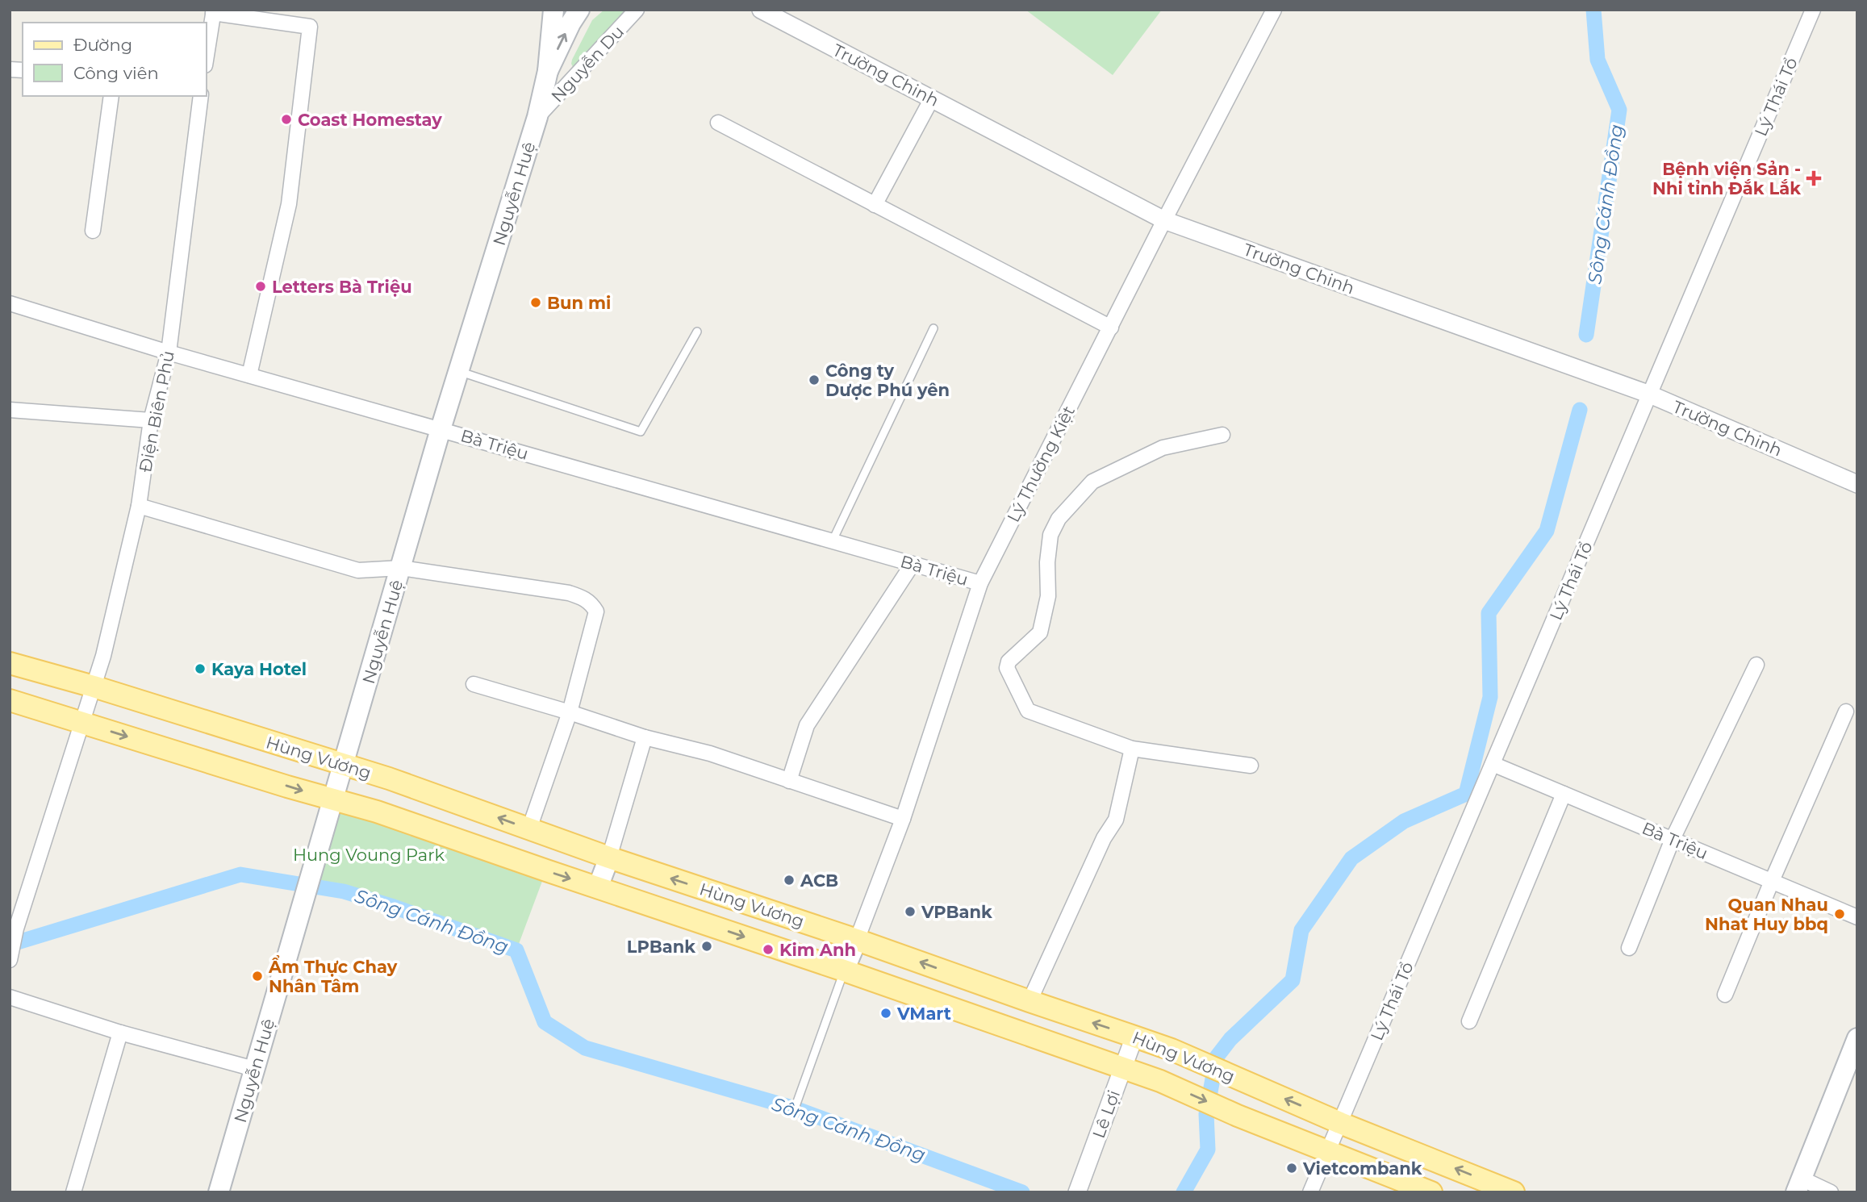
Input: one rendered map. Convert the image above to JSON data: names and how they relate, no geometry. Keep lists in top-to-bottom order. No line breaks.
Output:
{"streets":{"main road":["Nguyễn Huệ","Hùng Vương"],"street":["Nguyễn Du","Trường Chinh","Lý Thái Tổ","Điện Biên Phủ","Bà Triệu","Lý Thường Kiệt","Lê Lợi"]},"crossings":[["Nguyễn Du","Nguyễn Huệ"],["Trường Chinh","Lý Thái Tổ"],["Trường Chinh","Lý Thường Kiệt"],["Lý Thái Tổ","Bà Triệu"],["Lý Thái Tổ","Hùng Vương"],["Nguyễn Huệ","Bà Triệu"],["Nguyễn Huệ","Hùng Vương"],["Điện Biên Phủ","Bà Triệu"],["Điện Biên Phủ","Hùng Vương"],["Bà Triệu","Lý Thường Kiệt"],["Lý Thường Kiệt","Hùng Vương"],["Hùng Vương","Lê Lợi"]],"water":["Sông Cánh Đồng"],"parks":["Hung Voung Park"],"places":{"other":["Coast Homestay","Letters Bà Triệu","Bun mi","Công ty Dược Phú yên","Kaya Hotel","ACB","VPBank","Quan Nhau Nhat Huy bbq","LPBank","Kim Anh","Ẩm Thực Chay Nhân Tâm","VMart","Vietcombank"],"health":["Bệnh viện Sản - Nhi tỉnh Đắk Lắk"]},"legend":["Đường","Công viên"]}
